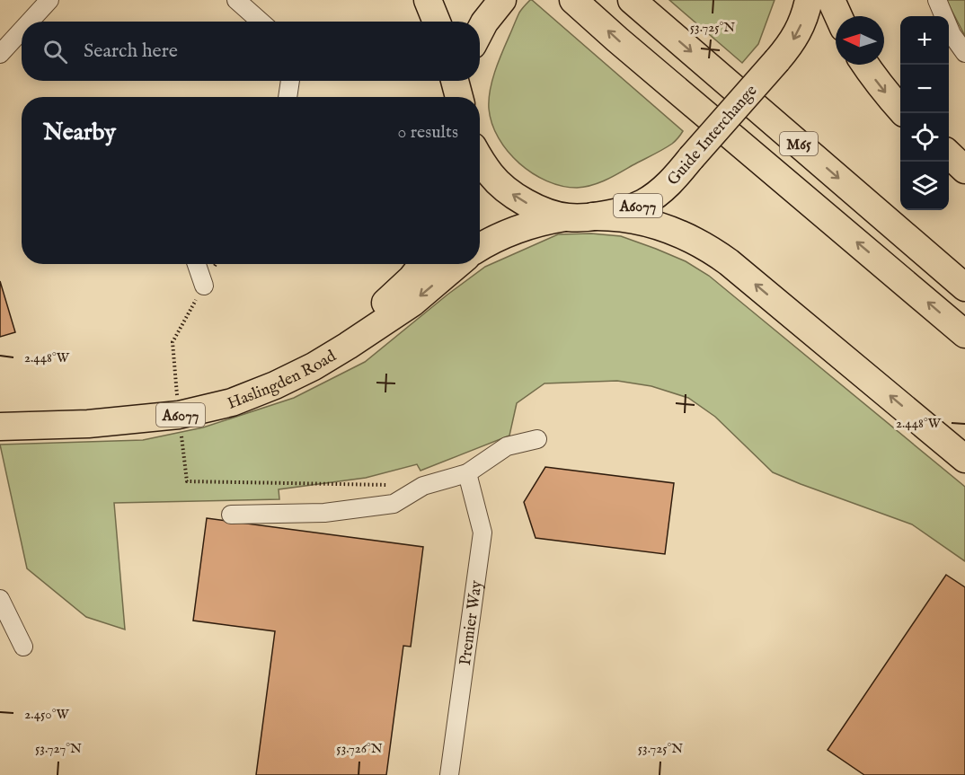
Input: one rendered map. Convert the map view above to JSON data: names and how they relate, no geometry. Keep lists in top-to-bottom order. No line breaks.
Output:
{"streets":{"highway":["Guide Interchange","M65","A6077","Haslingden Road"],"street":["Premier Way"]},"crossings":[["Guide Interchange","A6077"]],"one_way":["Guide Interchange"],"north":"left","page":{"map_buttons":["+","−"],"search":"Search here","heading":["Nearby","0 results"]},"coordinates":["53.725°N","2.448°W","2.450°W","53.727°N","53.726°N"]}
